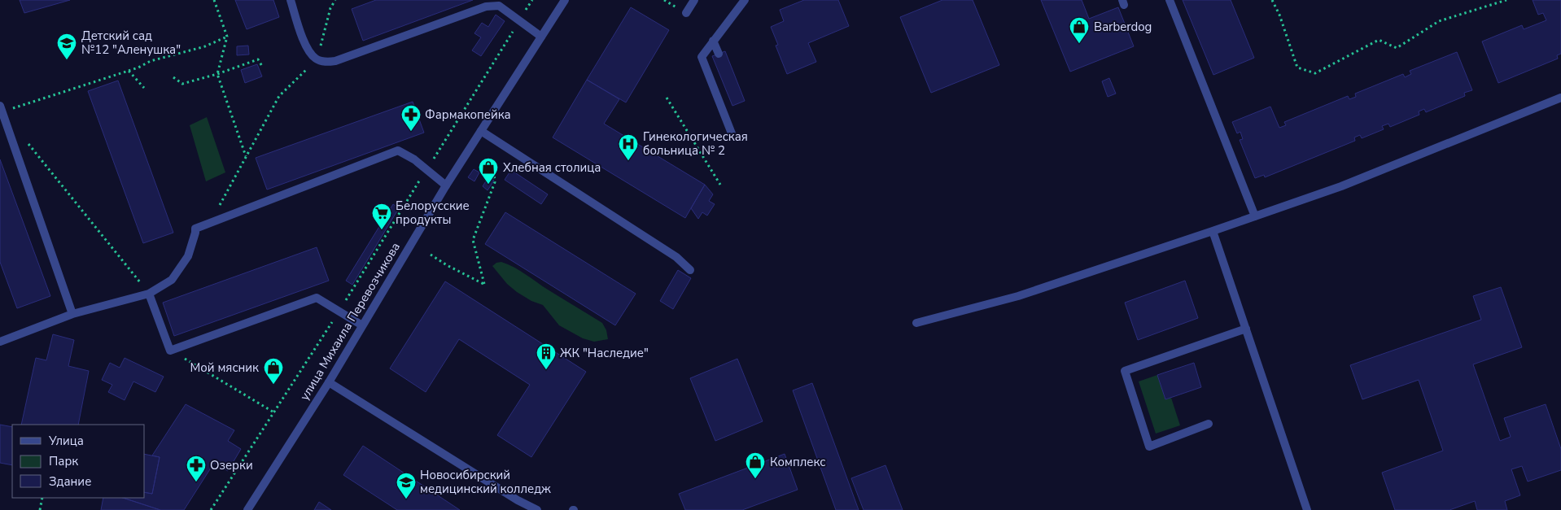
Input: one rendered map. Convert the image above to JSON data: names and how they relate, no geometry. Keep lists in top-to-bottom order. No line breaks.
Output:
{"streets":{"street":["улица Михаила Перевозчикова"]},"places":{"shop":["Barberdog","Хлебная столица","Мой мясник","Комплекс"],"school or university":["Детский сад №12 \"Аленушка\"","Новосибирский медицинский колледж"],"pharmacy":["Фармакопейка","Озерки"],"hospital":["Гинекологическая больница № 2"],"supermarket":["Белорусские продукты"],"building":["ЖК \"Наследие\""]},"legend":["Улица","Парк","Здание"]}
